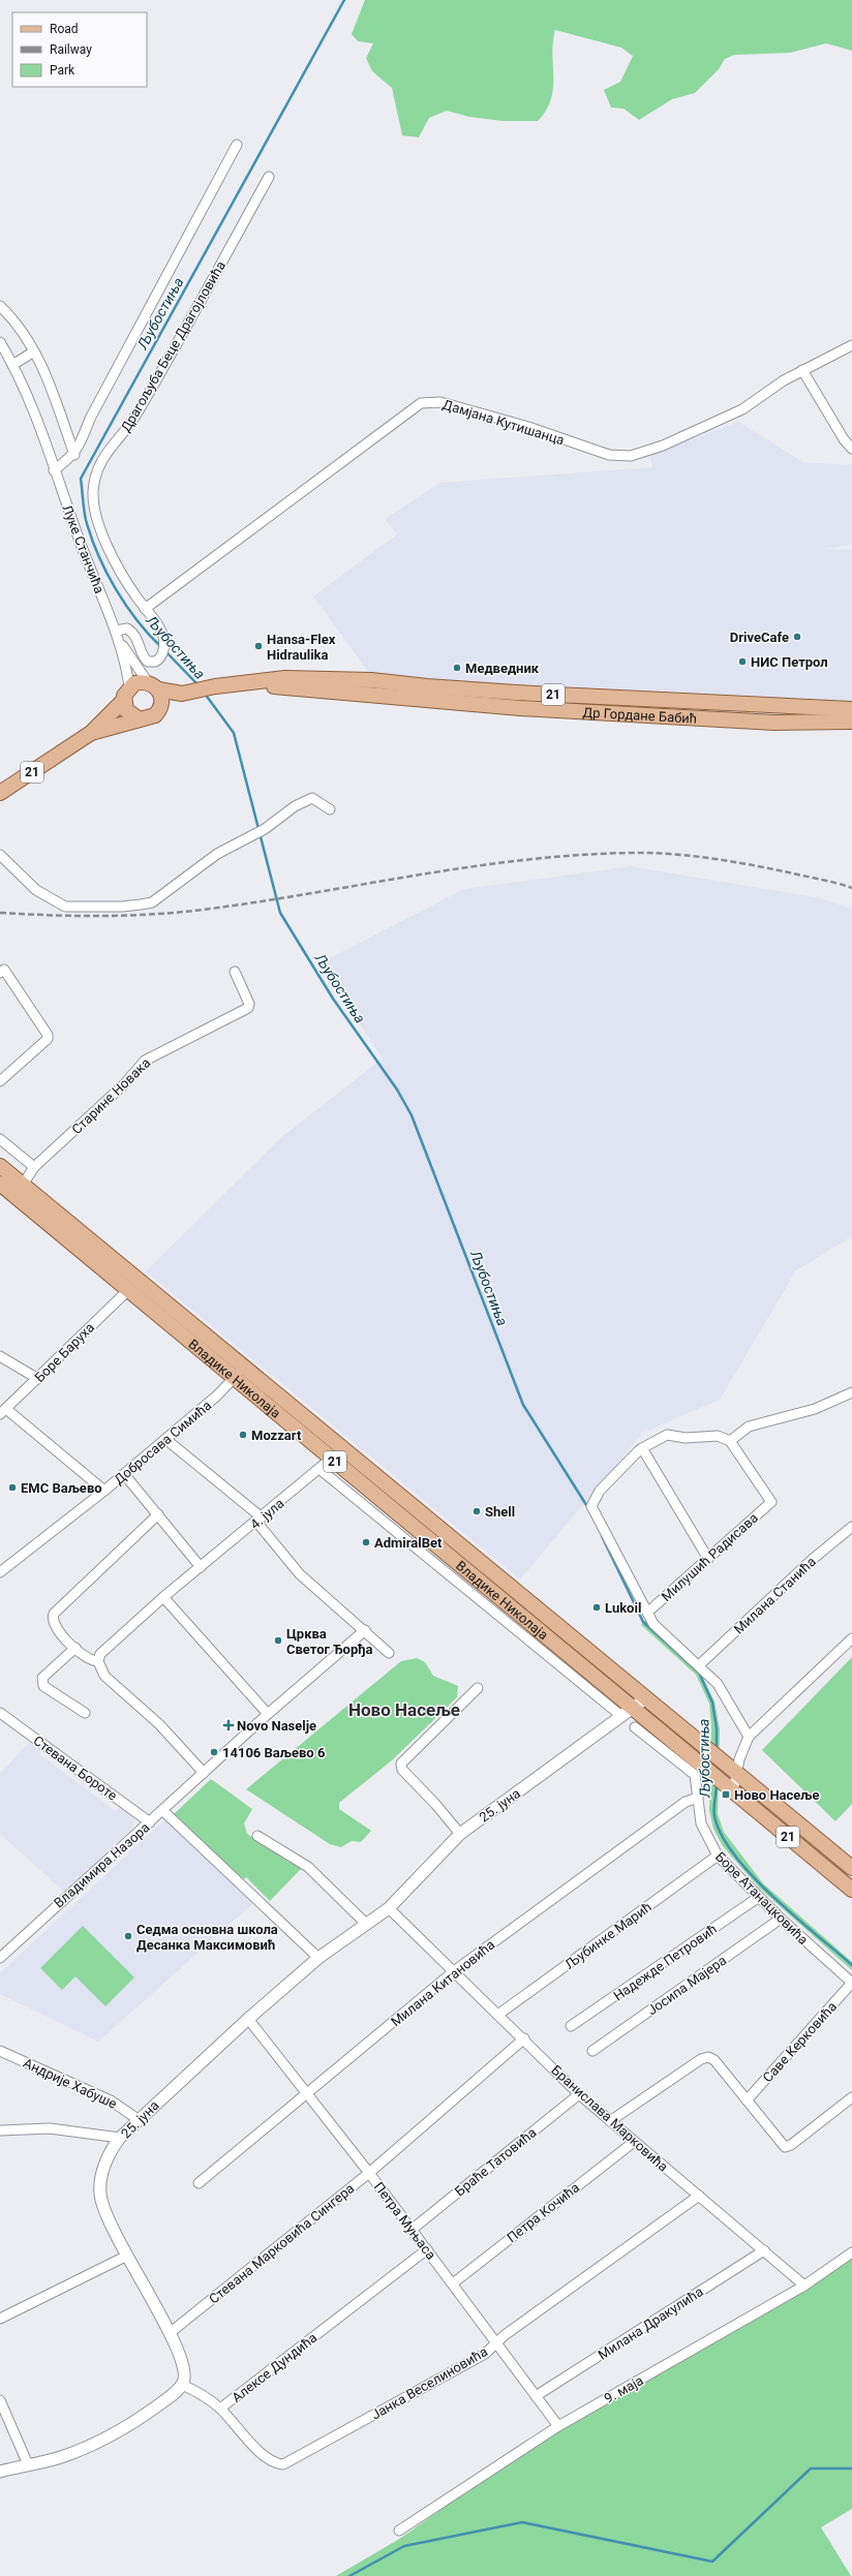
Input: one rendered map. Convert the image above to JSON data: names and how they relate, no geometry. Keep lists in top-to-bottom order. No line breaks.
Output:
{"streets":{"main road":["21","Др Гордане Бабић","Владике Николаја"],"street":["Драгољуба Беце Драгојловића","Дамјана Кутишанца","Луке Станчића","Старине Новака","Боре Баруха","Добросава Симића","4. јула","Милушић Радисава","Милана Станића","Стевана Бороте","25. јуна","Владимира Назора","Боре Атанацковића","Љубинке Марић","Надежде Петровић","Милана Китановића","Јосипа Мајера","Саве Керковића","Андрије Хабуше","Бранислава Марковића","Браће Татовића","Петра Кочића","Петра Муњаса","Стевана Марковића Сингера","Милана Дракулића","Алексе Дундића","Јанка Веселиновића","9. маја"]},"crossings":[["Драгољуба Беце Драгојловића","Дамјана Кутишанца"],["Драгољуба Беце Драгојловића","Луке Станчића"],["Луке Станчића","21"],["21","Др Гордане Бабић"],["Старине Новака","Владике Николаја"],["Боре Баруха","Владике Николаја"],["Владике Николаја","Добросава Симића"],["Владике Николаја","4. јула"],["Владике Николаја","25. јуна"],["Милушић Радисава","Милана Станића"],["Стевана Бороте","Владимира Назора"],["25. јуна","Андрије Хабуше"],["25. јуна","Бранислава Марковића"],["25. јуна","Петра Муњаса"],["25. јуна","Стевана Марковића Сингера"],["25. јуна","Алексе Дундића"],["Боре Атанацковића","Љубинке Марић"],["Боре Атанацковића","Надежде Петровић"],["Боре Атанацковића","Милана Китановића"],["Боре Атанацковића","Јосипа Мајера"],["Боре Атанацковића","Саве Керковића"],["Љубинке Марић","Бранислава Марковића"],["Милана Китановића","Бранислава Марковића"],["Милана Китановића","Петра Муњаса"],["Бранислава Марковића","Браће Татовића"],["Бранислава Марковића","Петра Кочића"],["Бранислава Марковића","Стевана Марковића Сингера"],["Бранислава Марковића","Милана Дракулића"],["Бранислава Марковића","Јанка Веселиновића"],["Бранислава Марковића","9. маја"],["Браће Татовића","Петра Муњаса"],["Петра Кочића","Петра Муњаса"],["Петра Муњаса","Стевана Марковића Сингера"],["Петра Муњаса","Милана Дракулића"],["Петра Муњаса","Алексе Дундића"],["Петра Муњаса","Јанка Веселиновића"],["Петра Муњаса","9. маја"],["Алексе Дундића","Јанка Веселиновића"]],"districts":["Ново Насеље"],"water":["Љубостиња"],"places":{"other":["DriveCafe","Hansa-Flex Hidraulika","НИС Петрол","Медведник","Mozzart","ЕМС Ваљево","Shell","AdmiralBet","Lukoil","Црква Светог Ђорђа","14106 Ваљево 6","Седма основна школа Десанка Максимовић"],"health":["Novo Naselje"],"transit":["Ново Насеље"]},"legend":["Road","Railway","Park"]}
